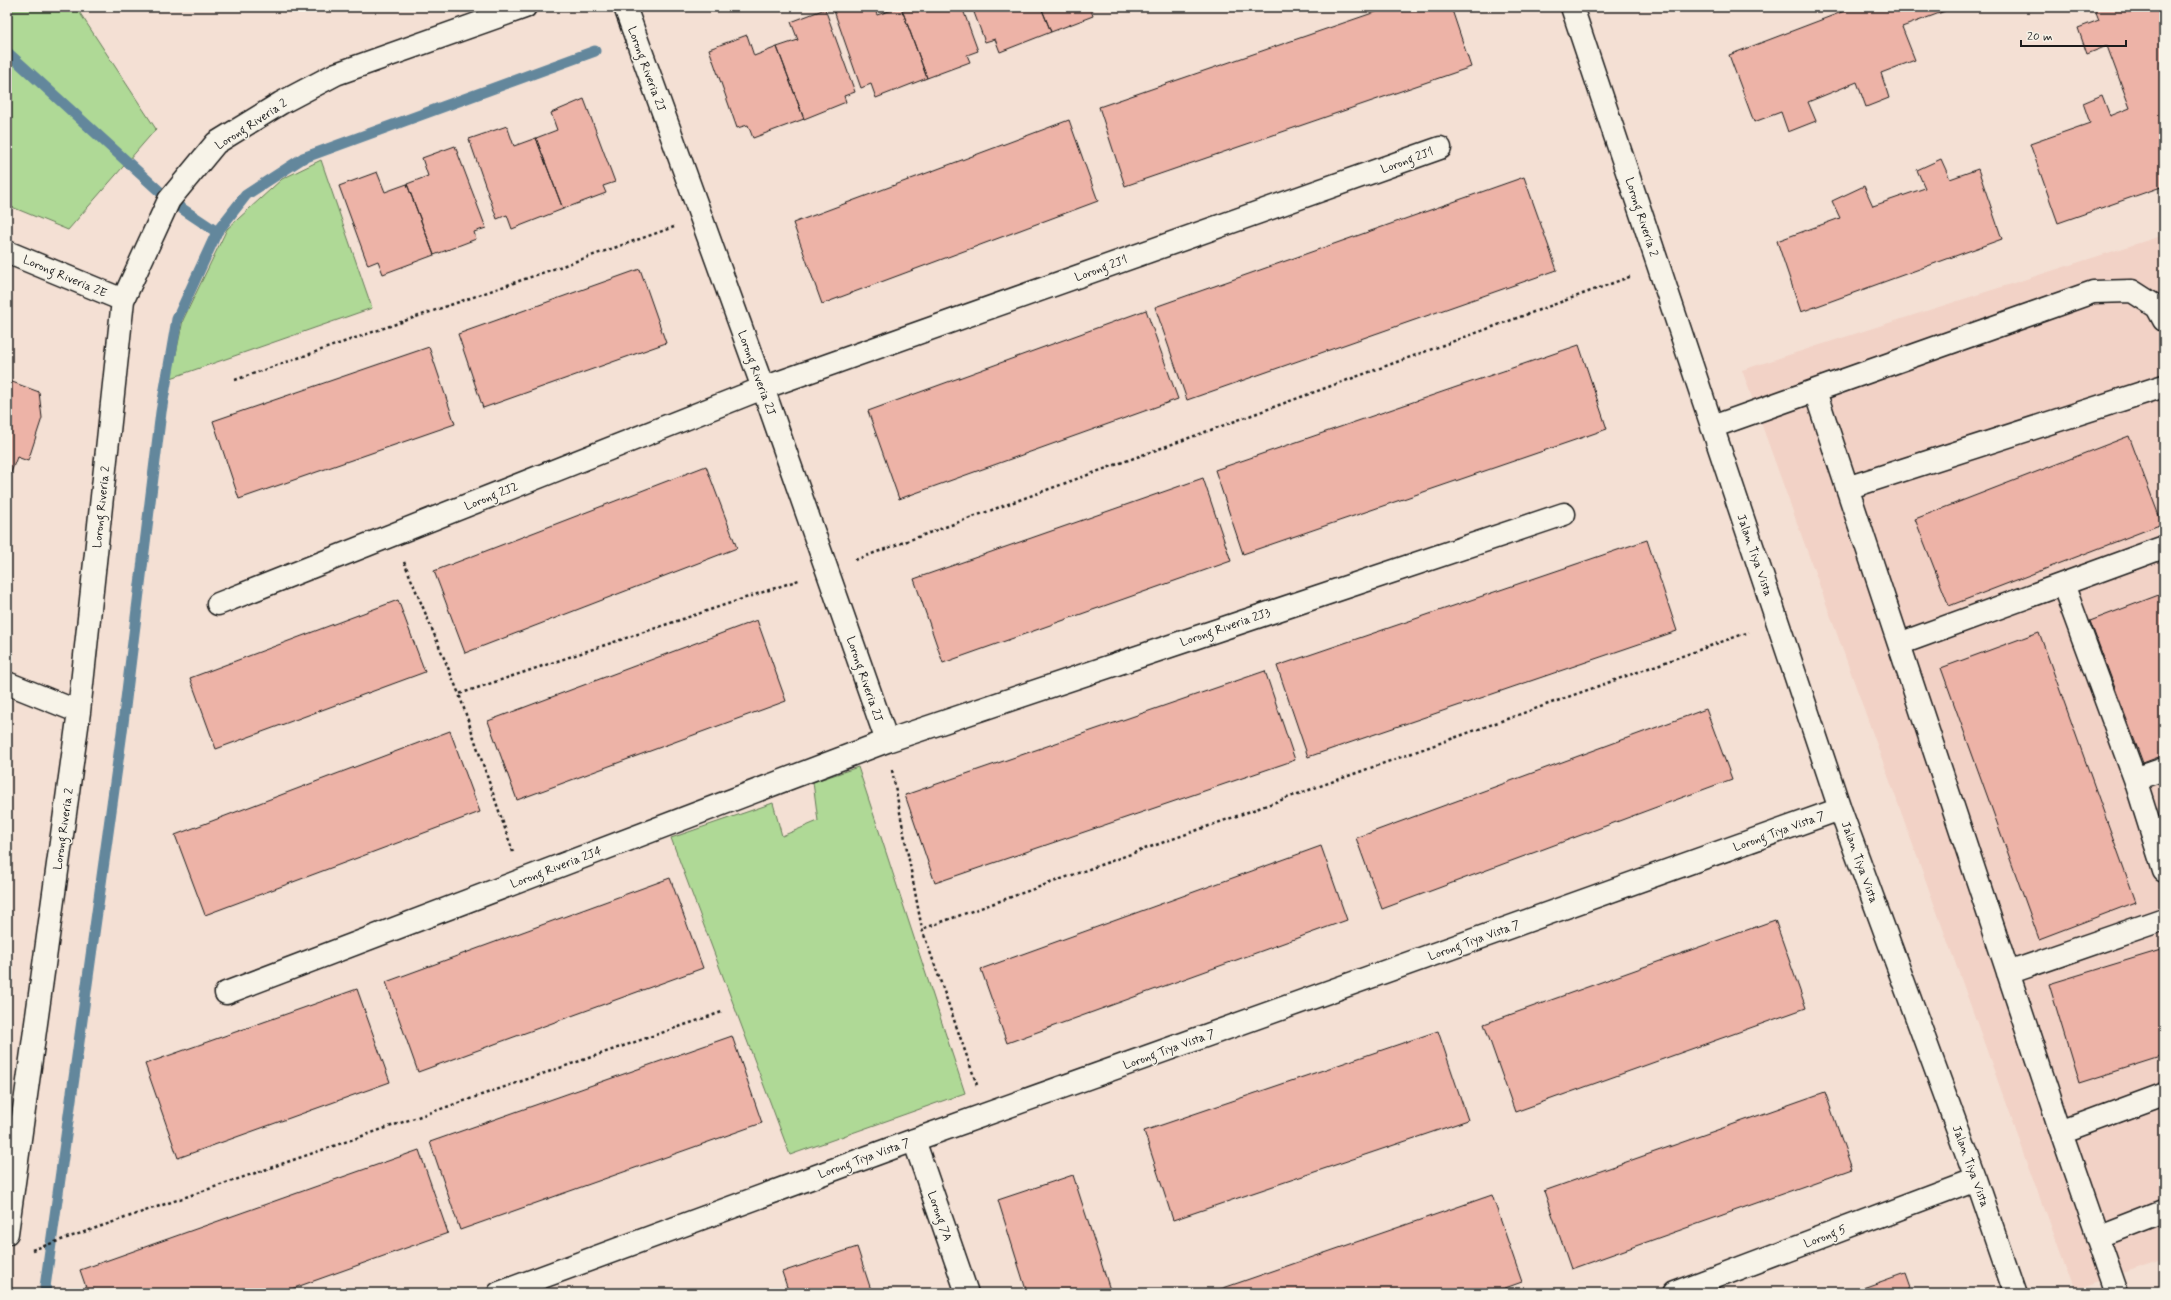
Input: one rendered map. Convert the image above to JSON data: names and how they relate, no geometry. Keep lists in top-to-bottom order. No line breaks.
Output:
{"streets":{"street":["Lorong Riveria 2J","Lorong Riveria 2","Lorong 2J1","Lorong Riveria 2E","Lorong 2J2","Jalan Tiya Vista","Lorong Riveria 2J3","Lorong Tiya Vista 7","Lorong Riveria 2J4","Lorong 7A","Lorong 5"]},"crossings":[["Lorong Riveria 2J","Lorong 2J1"],["Lorong Riveria 2J","Lorong 2J2"],["Lorong Riveria 2J","Lorong Riveria 2J3"],["Lorong Riveria 2J","Lorong Riveria 2J4"],["Lorong Riveria 2","Lorong Riveria 2E"],["Lorong Riveria 2","Jalan Tiya Vista"],["Lorong 2J1","Lorong 2J2"],["Jalan Tiya Vista","Lorong Tiya Vista 7"],["Jalan Tiya Vista","Lorong 5"],["Lorong Riveria 2J3","Lorong Riveria 2J4"],["Lorong Tiya Vista 7","Lorong 7A"]],"scale_bar":"20 m"}
